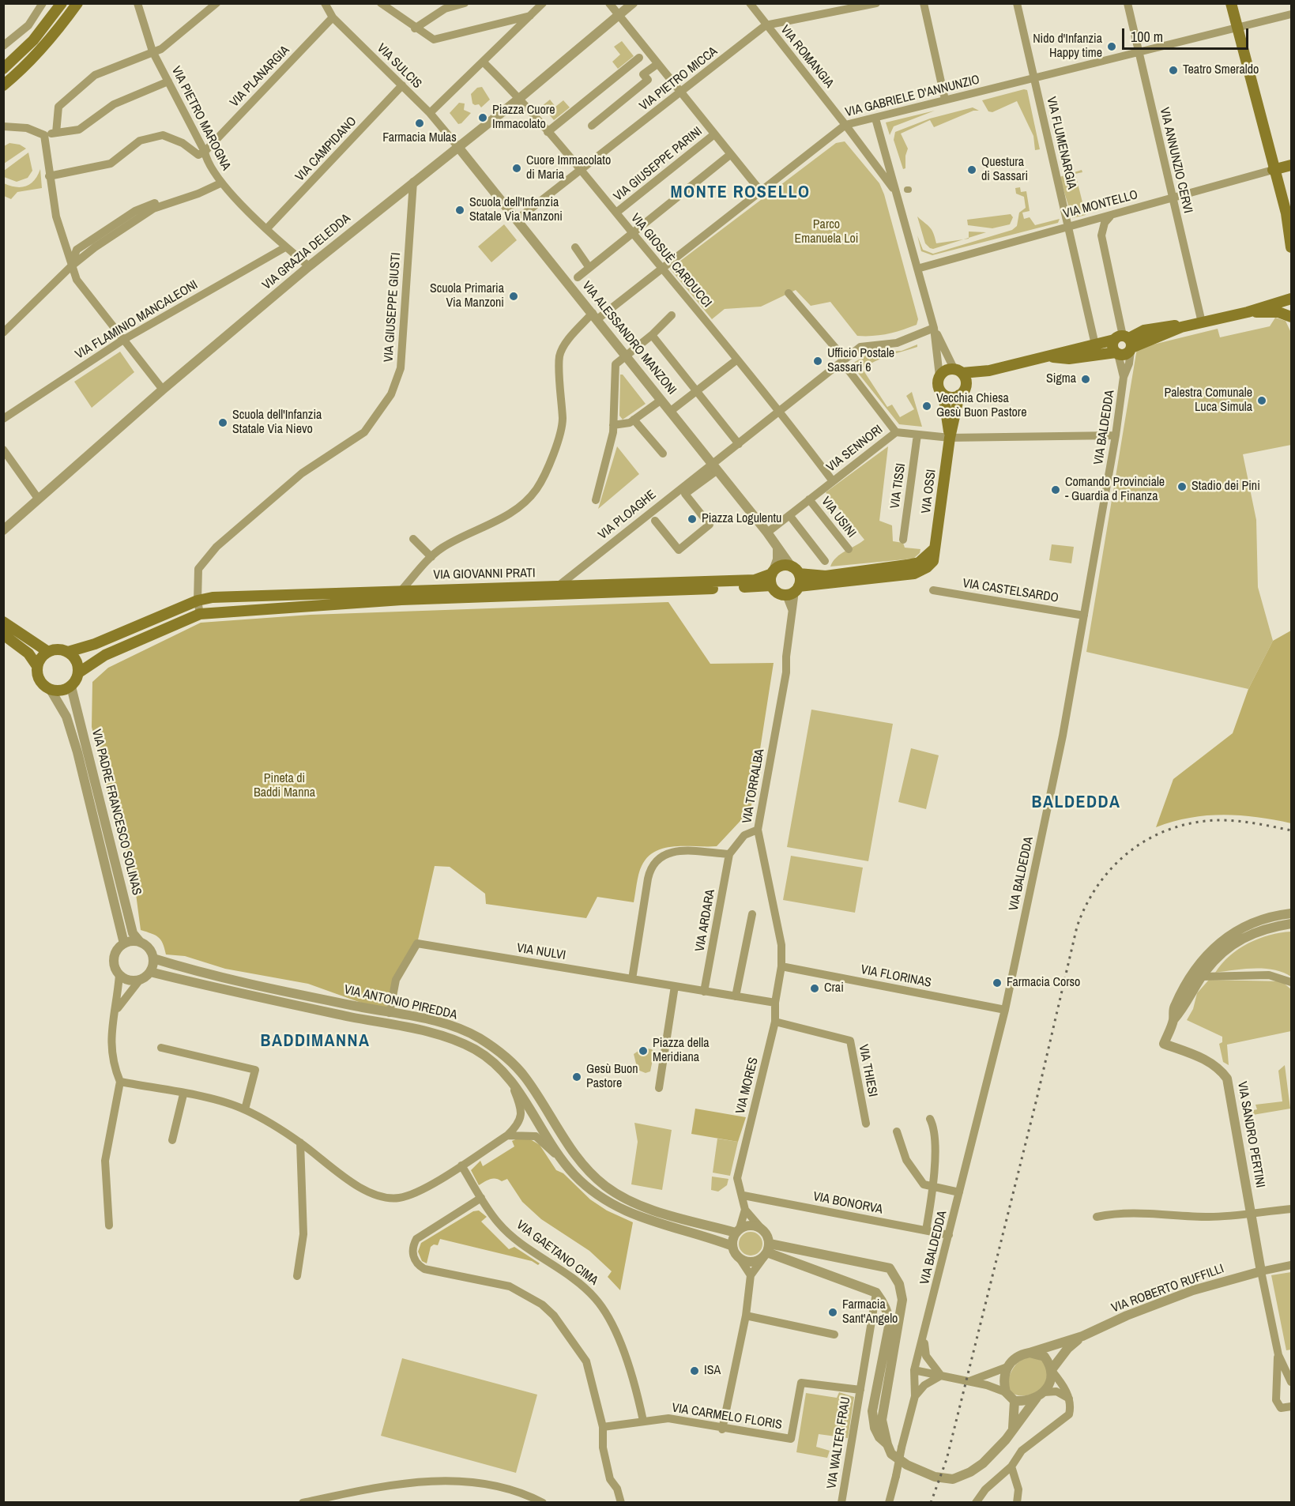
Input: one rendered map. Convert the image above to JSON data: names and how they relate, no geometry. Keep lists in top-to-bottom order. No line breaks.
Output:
{"streets":{"main road":["VIA MONTELLO","VIA OSSI","VIA GIOVANNI PRATI"],"street":["VIA ROMANGIA","VIA SULCIS","VIA PLANARGIA","VIA PIETRO MICCA","VIA GABRIELE D'ANNUNZIO","VIA PIETRO MAROGNA","VIA FLUMENARGIA","VIA CAMPIDANO","VIA ANNUNZIO CERVI","VIA GIUSEPPE PARINI","VIA GRAZIA DELEDDA","VIA GIOSUÈ CARDUCCI","VIA GIUSEPPE GIUSTI","VIA FLAMINIO MANCALEONI","VIA ALESSANDRO MANZONI","VIA BALDEDDA","VIA SENNORI","VIA TISSI","VIA PLOAGHE","VIA USINI","VIA CASTELSARDO","VIA TORRALBA","VIA PADRE FRANCESCO SOLINAS","VIA ARDARA","VIA NULVI","VIA FLORINAS","VIA ANTONIO PIREDDA","VIA THIESI","VIA MORES","VIA SANDRO PERTINI","VIA BONORVA","VIA GAETANO CIMA","VIA ROBERTO RUFFILLI","VIA CARMELO FLORIS","VIA WALTER FRAU"]},"crossings":[["VIA ROMANGIA","VIA PIETRO MICCA"],["VIA ROMANGIA","VIA GABRIELE D'ANNUNZIO"],["VIA SULCIS","VIA PLANARGIA"],["VIA SULCIS","VIA CAMPIDANO"],["VIA SULCIS","VIA GRAZIA DELEDDA"],["VIA SULCIS","VIA ALESSANDRO MANZONI"],["VIA PLANARGIA","VIA PIETRO MAROGNA"],["VIA PIETRO MICCA","VIA GIOSUÈ CARDUCCI"],["VIA PIETRO MICCA","VIA ALESSANDRO MANZONI"],["VIA GABRIELE D'ANNUNZIO","VIA FLUMENARGIA"],["VIA GABRIELE D'ANNUNZIO","VIA ANNUNZIO CERVI"],["VIA GABRIELE D'ANNUNZIO","VIA GIOSUÈ CARDUCCI"],["VIA GABRIELE D'ANNUNZIO","VIA ALESSANDRO MANZONI"],["VIA GABRIELE D'ANNUNZIO","VIA GIOVANNI PRATI"],["VIA PIETRO MAROGNA","VIA CAMPIDANO"],["VIA PIETRO MAROGNA","VIA GRAZIA DELEDDA"],["VIA PIETRO MAROGNA","VIA FLAMINIO MANCALEONI"],["VIA FLUMENARGIA","VIA MONTELLO"],["VIA ANNUNZIO CERVI","VIA MONTELLO"],["VIA GIUSEPPE PARINI","VIA GIOSUÈ CARDUCCI"],["VIA MONTELLO","VIA BALDEDDA"],["VIA GRAZIA DELEDDA","VIA GIOSUÈ CARDUCCI"],["VIA GRAZIA DELEDDA","VIA GIUSEPPE GIUSTI"],["VIA GRAZIA DELEDDA","VIA ALESSANDRO MANZONI"],["VIA GIOSUÈ CARDUCCI","VIA SENNORI"],["VIA GIUSEPPE GIUSTI","VIA GIOVANNI PRATI"],["VIA ALESSANDRO MANZONI","VIA SENNORI"],["VIA ALESSANDRO MANZONI","VIA PLOAGHE"],["VIA ALESSANDRO MANZONI","VIA GIOVANNI PRATI"],["VIA ALESSANDRO MANZONI","VIA TORRALBA"],["VIA BALDEDDA","VIA SENNORI"],["VIA BALDEDDA","VIA CASTELSARDO"],["VIA BALDEDDA","VIA FLORINAS"],["VIA BALDEDDA","VIA BONORVA"],["VIA SENNORI","VIA TISSI"],["VIA SENNORI","VIA OSSI"],["VIA SENNORI","VIA USINI"],["VIA PLOAGHE","VIA GIOVANNI PRATI"],["VIA GIOVANNI PRATI","VIA TORRALBA"],["VIA GIOVANNI PRATI","VIA PADRE FRANCESCO SOLINAS"],["VIA TORRALBA","VIA FLORINAS"],["VIA TORRALBA","VIA MORES"],["VIA PADRE FRANCESCO SOLINAS","VIA ANTONIO PIREDDA"],["VIA ARDARA","VIA NULVI"],["VIA NULVI","VIA ANTONIO PIREDDA"],["VIA NULVI","VIA MORES"],["VIA FLORINAS","VIA MORES"],["VIA ANTONIO PIREDDA","VIA MORES"],["VIA THIESI","VIA MORES"],["VIA MORES","VIA BONORVA"],["VIA SANDRO PERTINI","VIA ROBERTO RUFFILLI"],["VIA GAETANO CIMA","VIA CARMELO FLORIS"],["VIA CARMELO FLORIS","VIA WALTER FRAU"]],"districts":["MONTE ROSELLO","BALDEDDA","BADDIMANNA"],"parks":["Parco Emanuela Loi","Pineta di Baddi Manna"],"places":["Nido d'Infanzia Happy time","Teatro Smeraldo","Piazza Cuore Immacolato","Farmacia Mulas","Cuore Immacolato di Maria","Questura di Sassari","Scuola dell'Infanzia Statale Via Manzoni","Scuola Primaria Via Manzoni","Ufficio Postale Sassari 6","Sigma","Palestra Comunale Luca Simula","Vecchia Chiesa Gesù Buon Pastore","Scuola dell'Infanzia Statale Via Nievo","Stadio dei Pini","Comando Provinciale - Guardia d Finanza","Piazza Logulentu","Farmacia Corso","Crai","Piazza della Meridiana","Gesù Buon Pastore","Farmacia Sant'Angelo","ISA"],"scale_bar":"100 m"}
